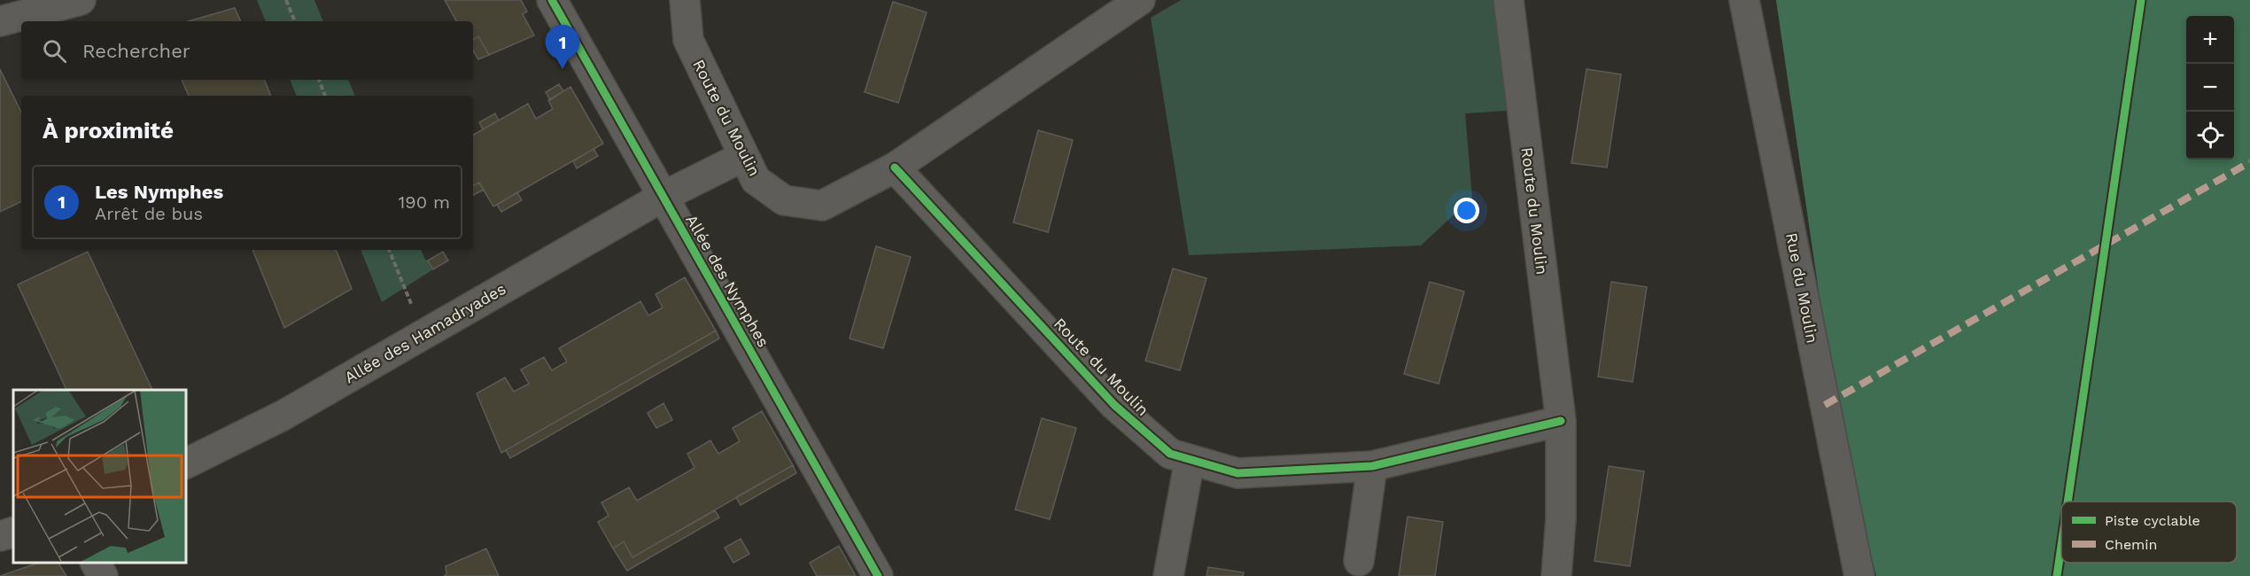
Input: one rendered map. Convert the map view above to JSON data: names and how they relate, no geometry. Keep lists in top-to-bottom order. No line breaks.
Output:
{"streets":{"street":["Route du Moulin","Allée des Nymphes","Rue du Moulin","Allée des Hamadryades"]},"crossings":[["Route du Moulin","Allée des Hamadryades"],["Allée des Nymphes","Allée des Hamadryades"]],"legend":["Piste cyclable","Chemin"],"page":{"map_buttons":["+","−"],"search":"Rechercher","pins":"1","heading":"À proximité","list":[{"mark":"1","name":"Les Nymphes","note":"Arrêt de bus","value":"190 m"}]}}
